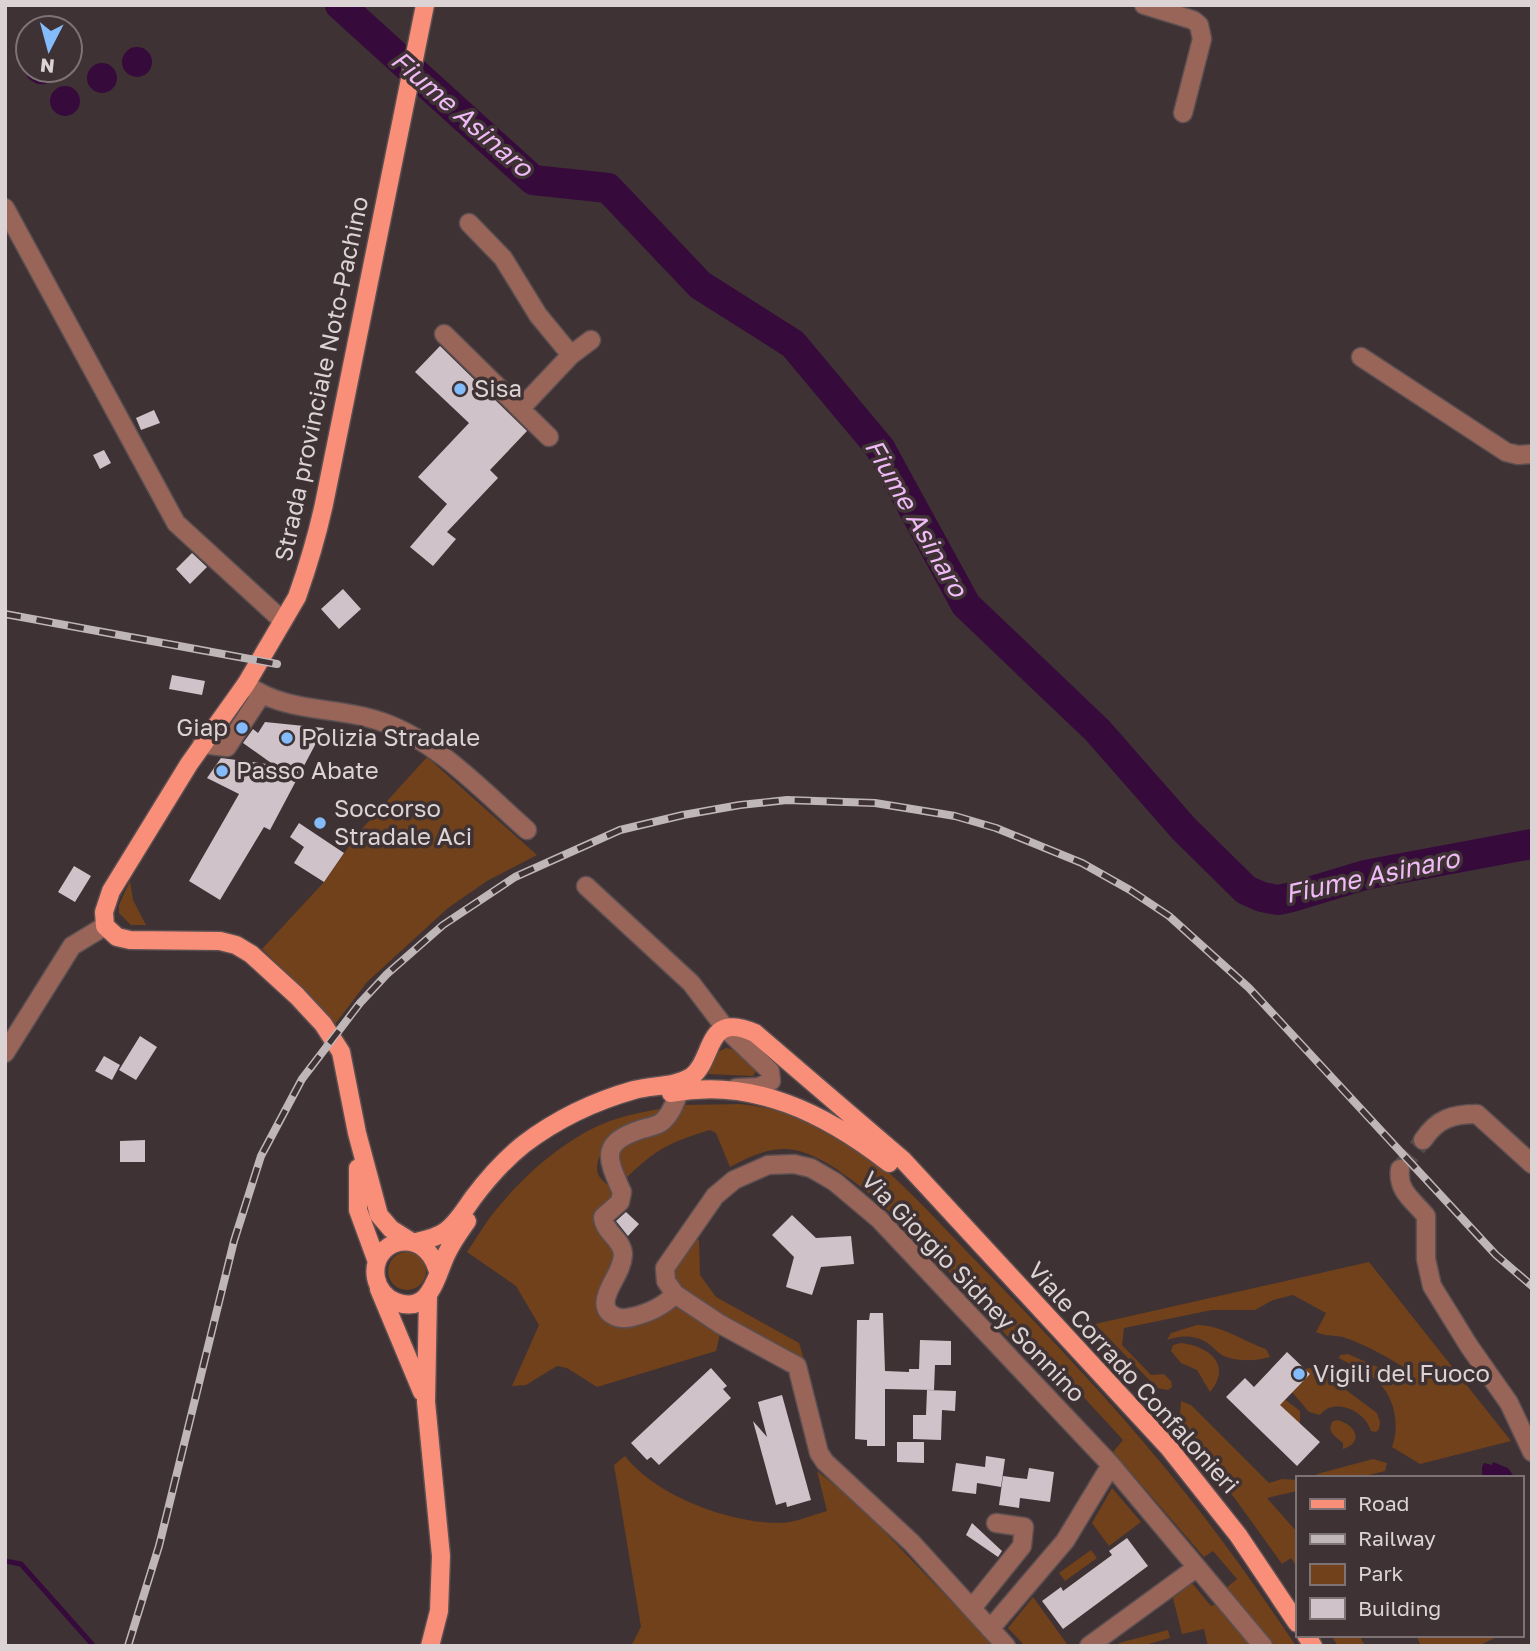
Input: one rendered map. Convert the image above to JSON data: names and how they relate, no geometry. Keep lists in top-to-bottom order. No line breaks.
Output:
{"streets":{"main road":["Strada provinciale Noto-Pachino","Viale Corrado Confalonieri"],"street":["Via Giorgio Sidney Sonnino"]},"water":["Fiume Asinaro"],"places":["Sisa","Giap","Polizia Stradale","Passo Abate","Soccorso Stradale Aci","Vigili del Fuoco"],"legend":["Road","Railway","Park","Building"],"north":"bottom"}
